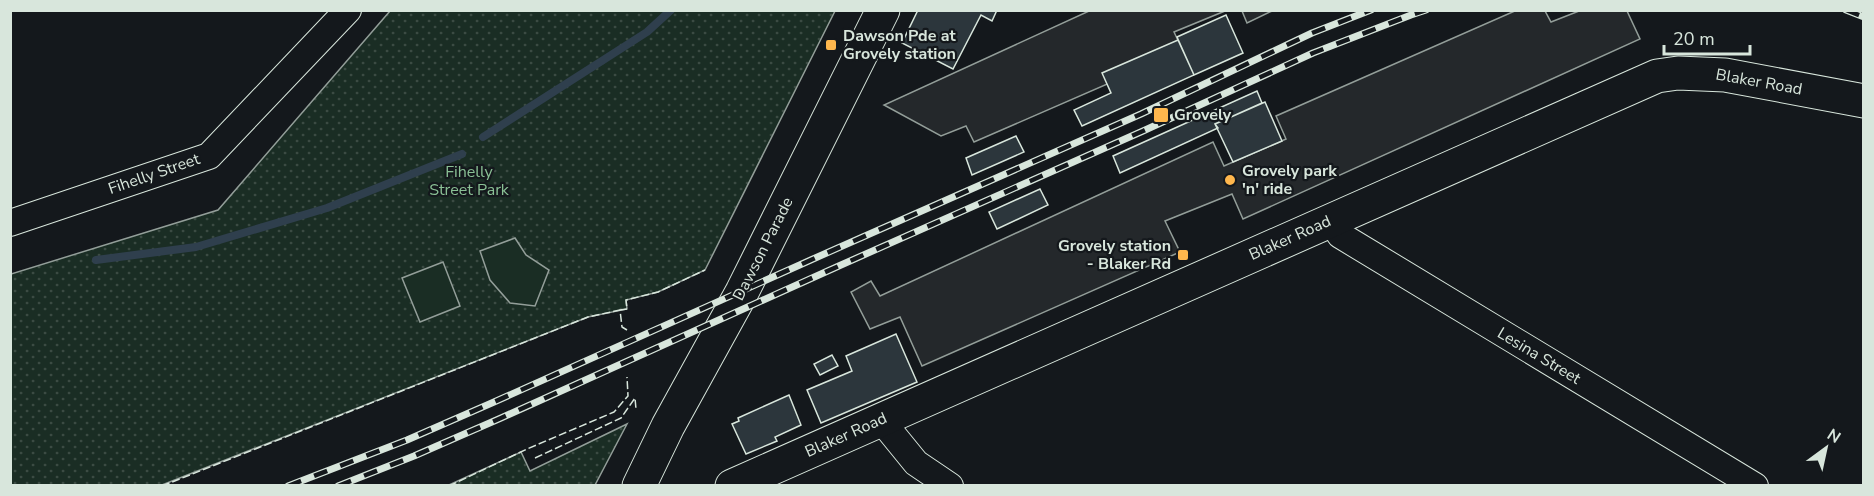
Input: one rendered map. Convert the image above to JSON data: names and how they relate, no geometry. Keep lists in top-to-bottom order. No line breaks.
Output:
{"streets":{"street":["Blaker Road","Fihelly Street","Dawson Parade","Lesina Street"]},"crossings":[["Blaker Road","Lesina Street"]],"parks":["Fihelly Street Park"],"places":{"transit":["Dawson Pde at Grovely station","Grovely","Grovely station - Blaker Rd"],"other":["Grovely park 'n' ride"]},"scale_bar":"20 m","north":"top right"}
